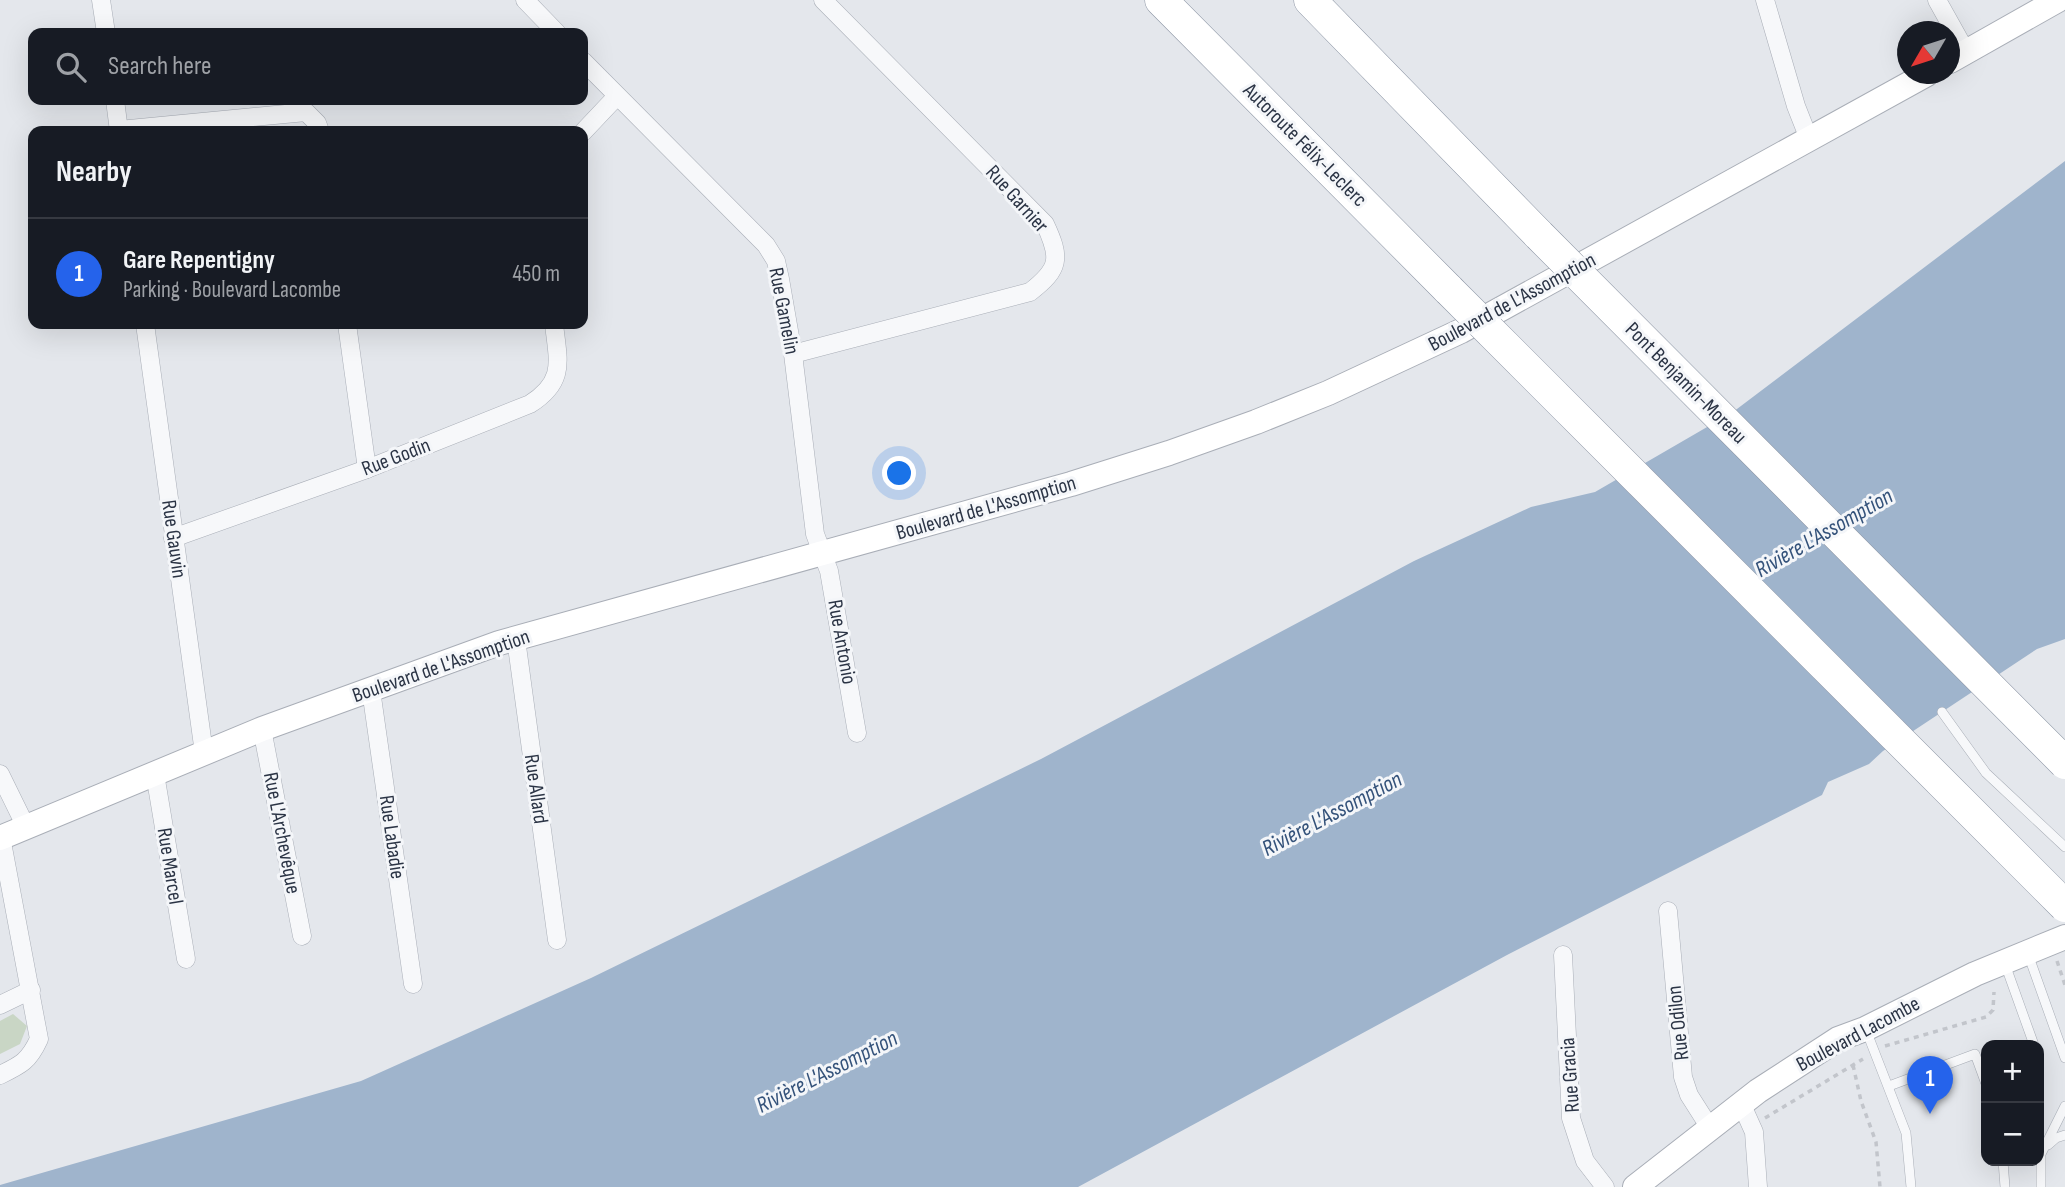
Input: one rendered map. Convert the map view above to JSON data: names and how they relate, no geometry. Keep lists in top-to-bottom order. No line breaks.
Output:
{"streets":{"highway":["Autoroute Félix-Leclerc","Pont Benjamin-Moreau"],"street":["Rue Garnier","Boulevard de L'Assomption","Rue Gamelin","Rue Godin","Rue Gauvin","Rue Antonio","Rue Allard","Rue L'Archevêque","Rue Labadie","Rue Marcel","Rue Odilon","Boulevard Lacombe","Rue Gracia"]},"crossings":[["Rue Garnier","Rue Gamelin"],["Boulevard de L'Assomption","Rue Gamelin"],["Boulevard de L'Assomption","Rue Gauvin"],["Boulevard de L'Assomption","Rue Antonio"],["Boulevard de L'Assomption","Rue Allard"],["Boulevard de L'Assomption","Rue L'Archevêque"],["Boulevard de L'Assomption","Rue Labadie"],["Boulevard de L'Assomption","Rue Marcel"],["Rue Gamelin","Rue Antonio"],["Rue Godin","Rue Gauvin"],["Rue Odilon","Boulevard Lacombe"]],"water":["Rivière L'Assomption"],"north":"bottom left","page":{"search":"Search here","heading":"Nearby","list":[{"mark":"1","name":"Gare Repentigny","note":"Parking · Boulevard Lacombe","value":"450 m"}],"map_buttons":["+","−"],"pins":"1"}}
